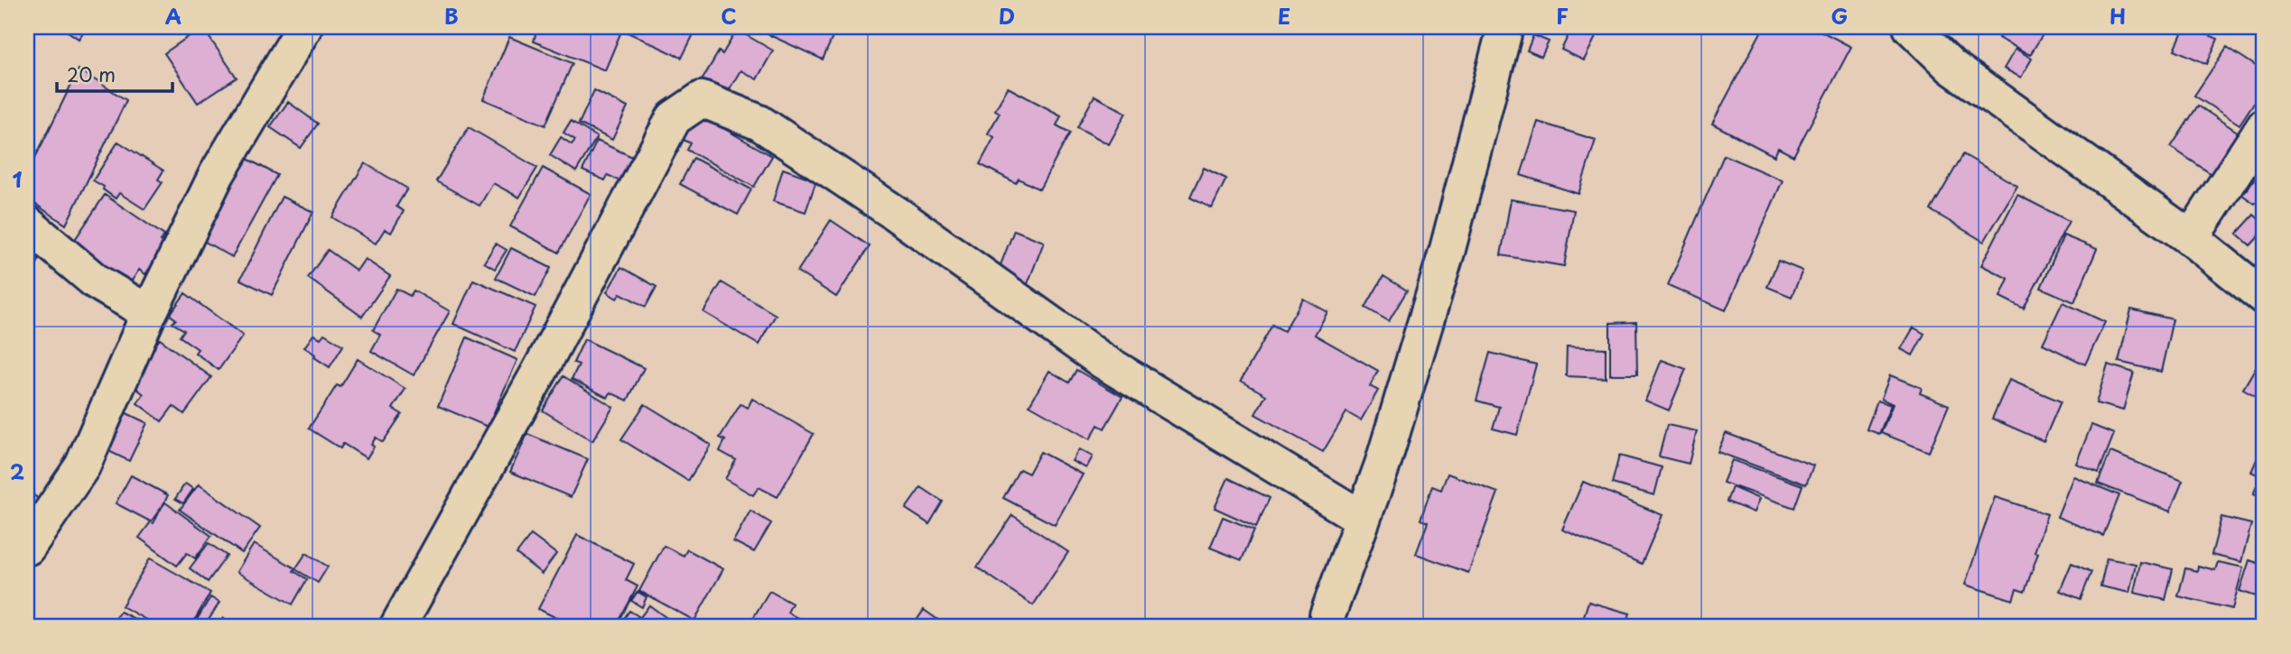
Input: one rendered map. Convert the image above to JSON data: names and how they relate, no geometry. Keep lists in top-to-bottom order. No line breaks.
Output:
{"scale_bar":"20 m","grid":{"columns":["A","B","C","D","E","F","G","H"],"rows":["1","2"]}}
